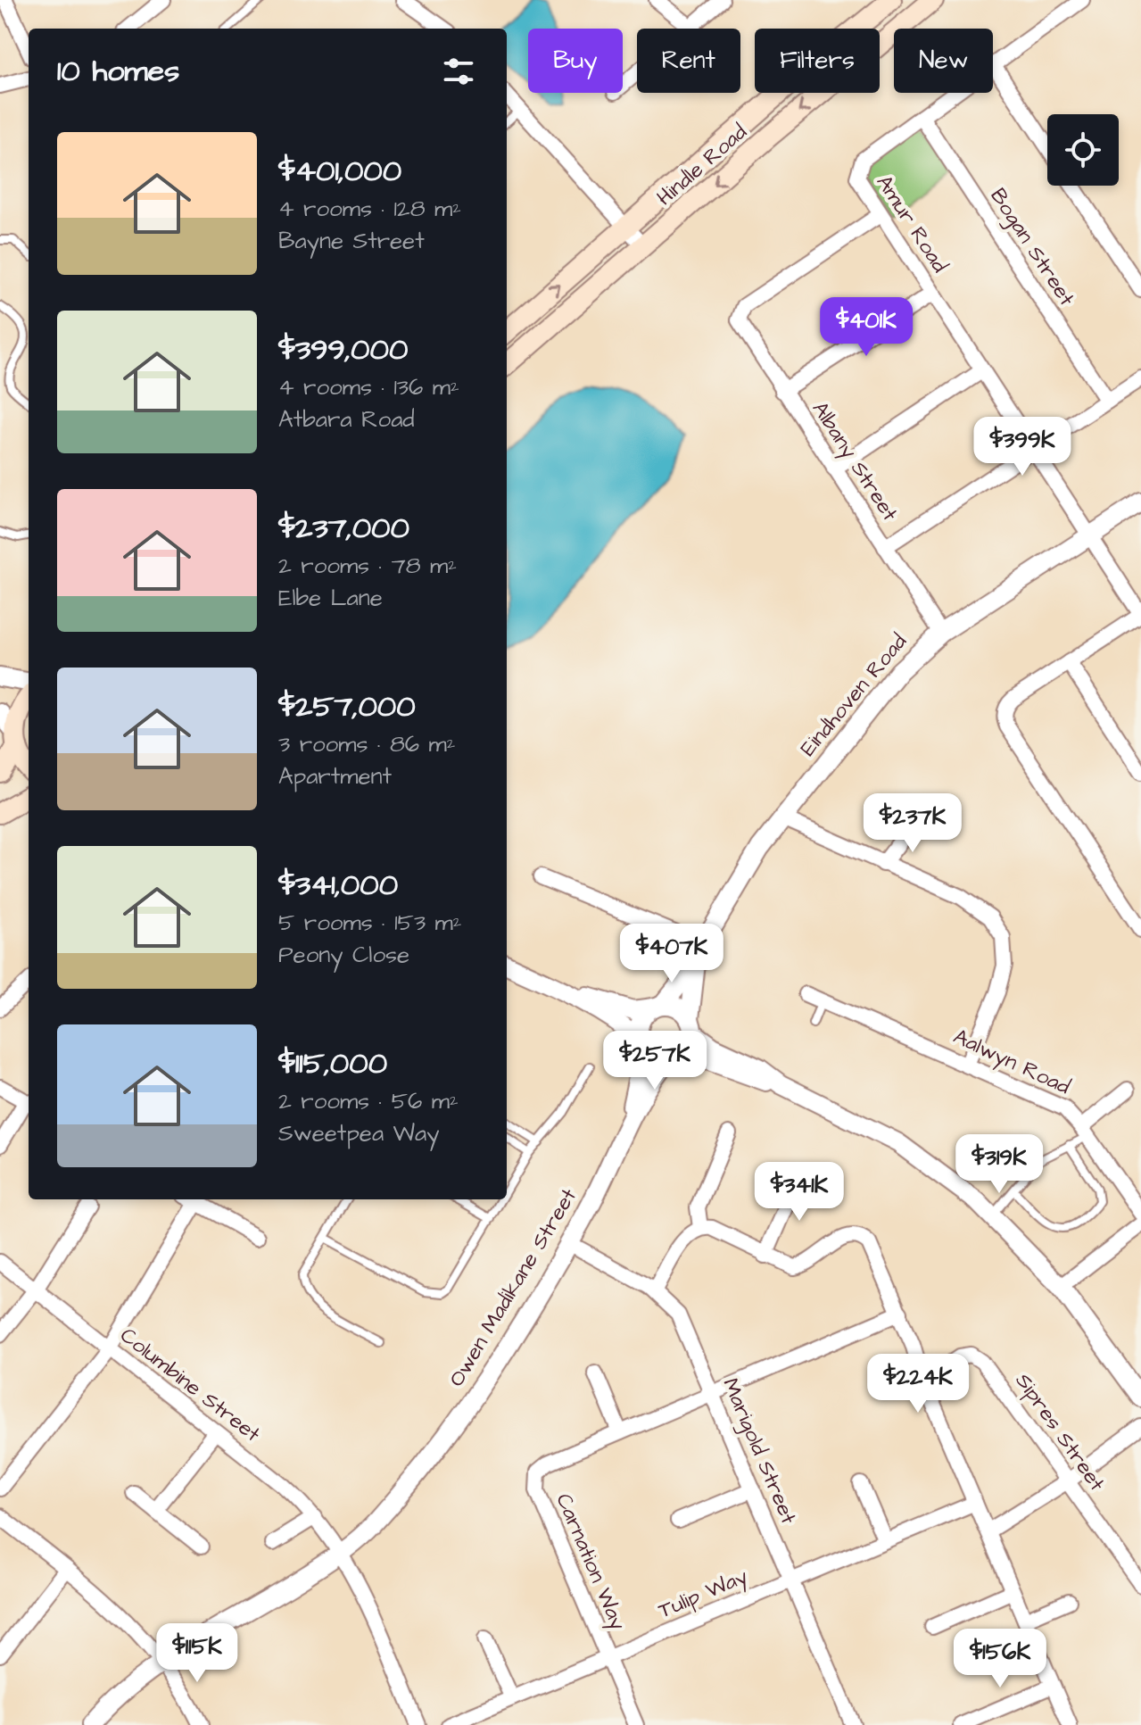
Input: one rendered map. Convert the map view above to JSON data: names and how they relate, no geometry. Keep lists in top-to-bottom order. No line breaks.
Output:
{"streets":{"main road":["Hindle Road"],"street":["Amur Road","Bogan Street","Albany Street","Eindhoven Road","Aalwyn Road","Owen Madikane Street","Columbine Street","Sipres Street","Marigold Street","Carnation Way","Tulip Way"]},"crossings":[["Amur Road","Bogan Street"],["Amur Road","Albany Street"],["Amur Road","Eindhoven Road"],["Albany Street","Eindhoven Road"],["Eindhoven Road","Owen Madikane Street"],["Owen Madikane Street","Columbine Street"],["Owen Madikane Street","Marigold Street"],["Marigold Street","Carnation Way"],["Marigold Street","Tulip Way"],["Carnation Way","Tulip Way"]],"page":{"chip":["Buy","Rent","Filters","New"],"heading":"10 homes","list":[{"name":"$401,000","note":"4 rooms · 128 m² · Bayne Street"},{"name":"$399,000","note":"4 rooms · 136 m² · Atbara Road"},{"name":"$237,000","note":"2 rooms · 78 m² · Elbe Lane"},{"name":"$257,000","note":"3 rooms · 86 m² · Apartment"},{"name":"$341,000","note":"5 rooms · 153 m² · Peony Close"},{"name":"$115,000","note":"2 rooms · 56 m² · Sweetpea Way"}],"price":["$401K","$399K","$237K","$407K","$257K","$319K","$341K","$224K","$115K","$156K"]}}
